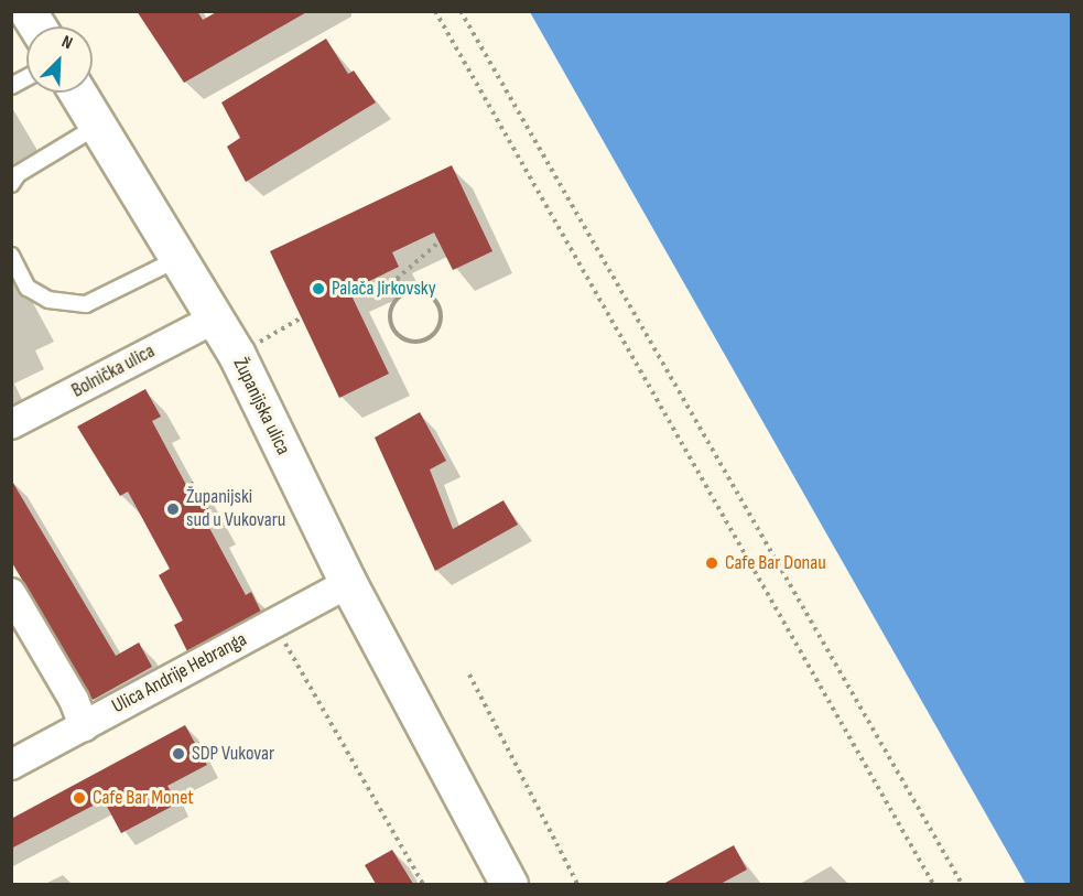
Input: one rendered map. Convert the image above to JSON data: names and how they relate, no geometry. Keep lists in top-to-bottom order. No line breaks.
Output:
{"streets":{"main road":["Županijska ulica"],"street":["Bolnička ulica","Ulica Andrije Hebranga"]},"crossings":[["Bolnička ulica","Županijska ulica"],["Županijska ulica","Ulica Andrije Hebranga"]],"places":["Palača Jirkovsky","Županijski sud u Vukovaru","Cafe Bar Donau","SDP Vukovar","Cafe Bar Monet"],"north":"top right"}
